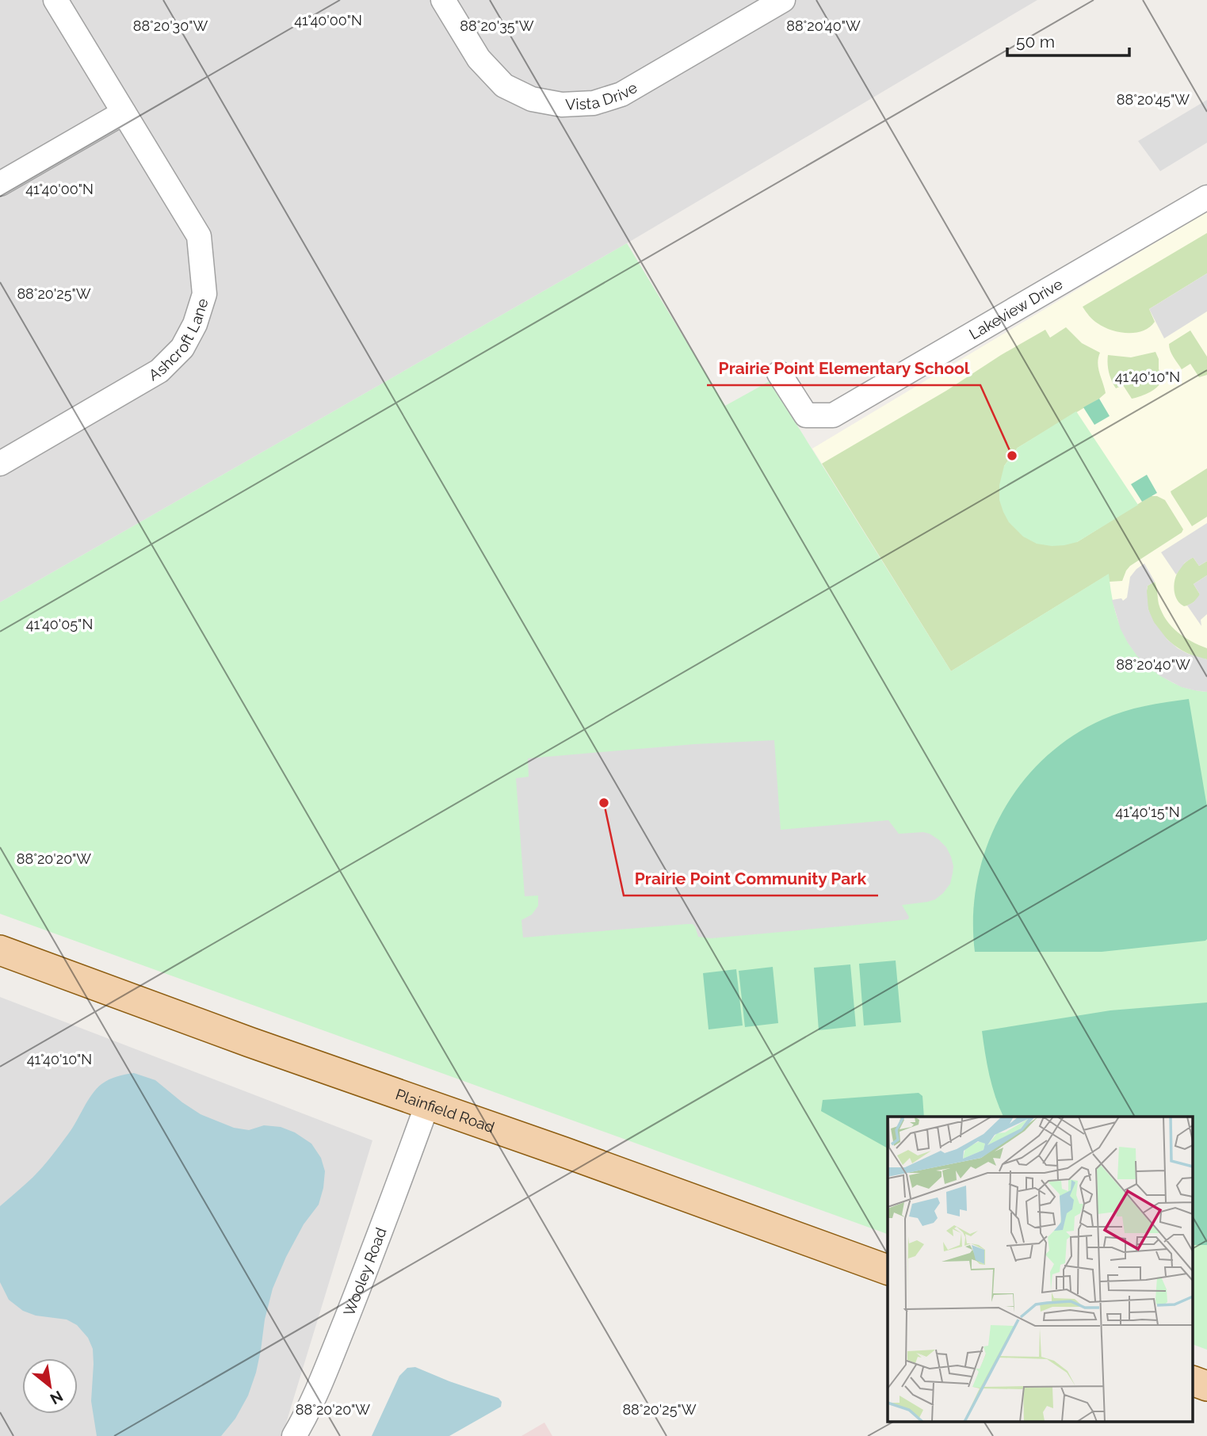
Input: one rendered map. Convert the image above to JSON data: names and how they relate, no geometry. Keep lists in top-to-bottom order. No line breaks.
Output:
{"streets":{"main road":["Plainfield Road"],"street":["Vista Drive","Lakeview Drive","Ashcroft Lane","Wooley Road"]},"crossings":[["Plainfield Road","Wooley Road"]],"places":["Prairie Point Elementary School","Prairie Point Community Park"],"scale_bar":"50 m","north":"bottom right","coordinates":["41°40'00\"N","88°20'30\"W","88°20'35\"W","88°20'40\"W","88°20'45\"W","88°20'25\"W","41°40'10\"N","41°40'05\"N","41°40'15\"N","88°20'20\"W"]}
